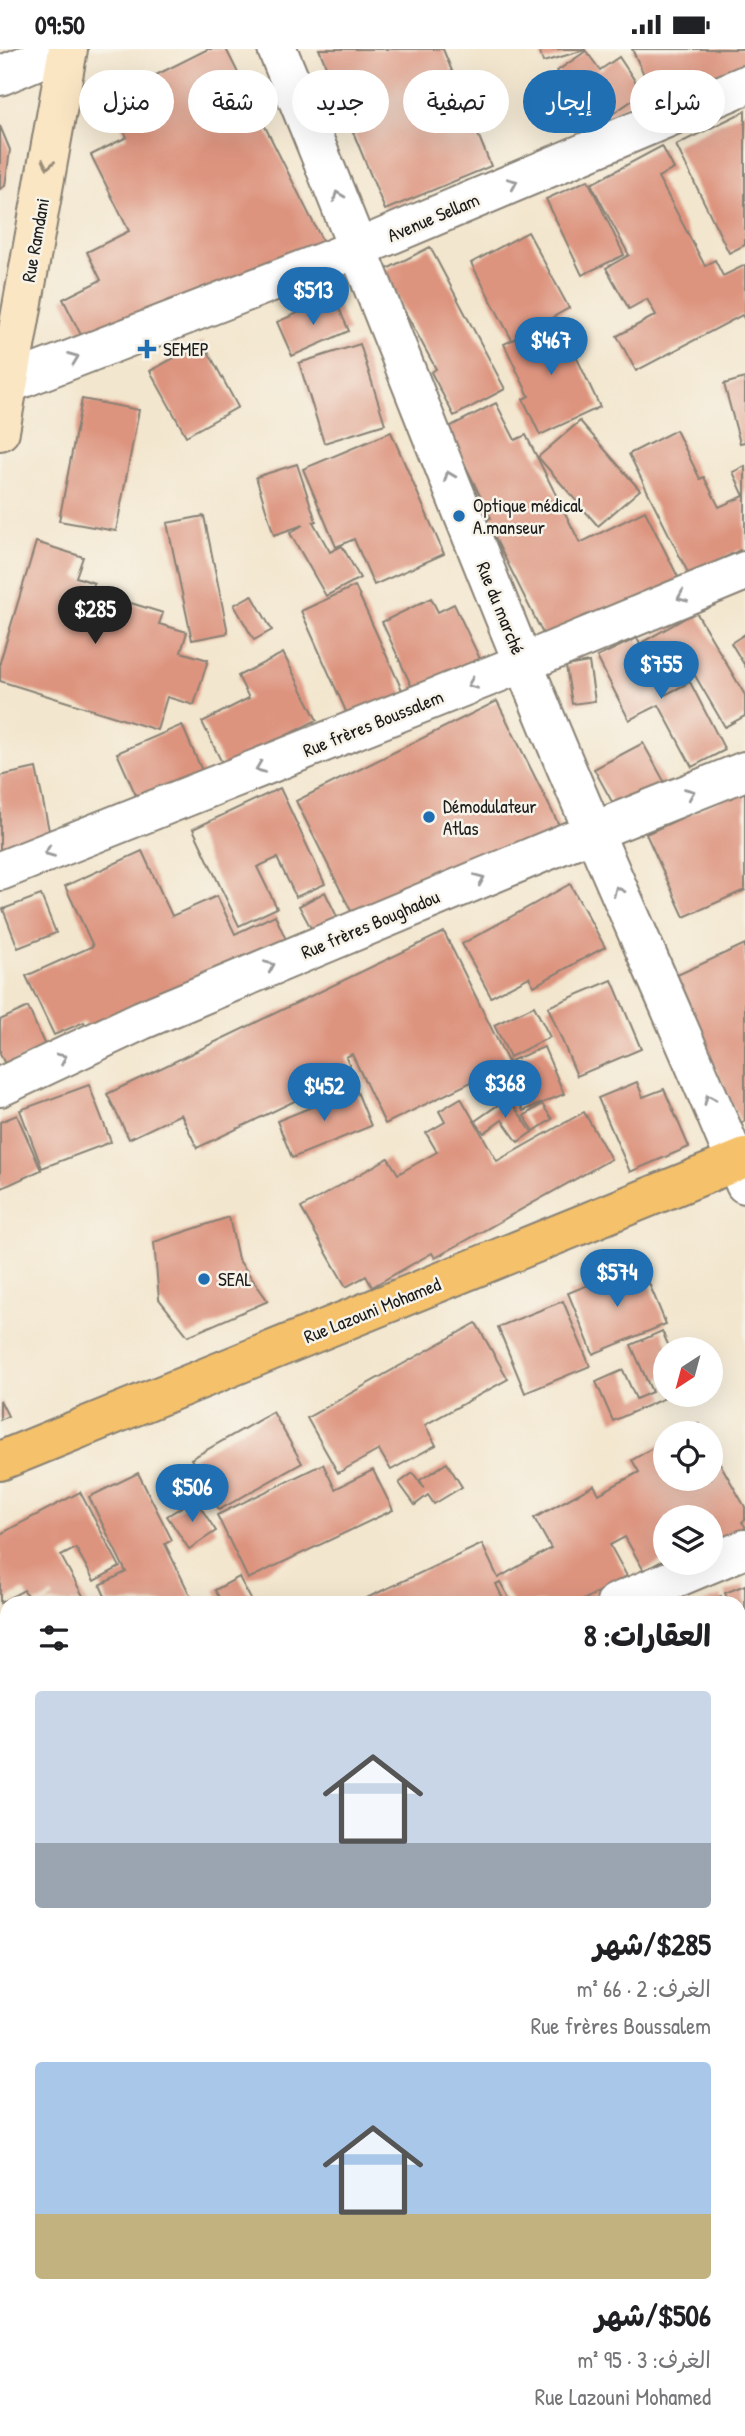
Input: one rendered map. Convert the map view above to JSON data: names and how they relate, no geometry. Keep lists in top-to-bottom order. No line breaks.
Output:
{"streets":{"main road":["Rue Ramdani","Rue Lazouni Mohamed"],"street":["Avenue Sellam","Rue du marché","Rue frères Boussalem","Rue frères Boughadou"]},"crossings":[["Avenue Sellam","Rue Ramdani"],["Avenue Sellam","Rue du marché"],["Rue du marché","Rue frères Boussalem"],["Rue du marché","Rue frères Boughadou"],["Rue du marché","Rue Lazouni Mohamed"]],"one_way":["Avenue Sellam","Rue Ramdani","Rue du marché","Rue frères Boussalem","Rue frères Boughadou"],"places":{"health":["SEMEP"],"other":["Optique médical A.manseur","Démodulateur Atlas","SEAL"]},"north":"bottom left","page":{"status":"09:50","chip":["شراء","إيجار","تصفية","جديد","شقة","منزل"],"price":["$513","$467","$285","$755","$368","$452","$574","$506"],"heading":"العقارات: 8","list":[{"name":"$285/شهر","note":"الغرف: 2 · 66 m² · Rue frères Boussalem"},{"name":"$506/شهر","note":"الغرف: 3 · 95 m² · Rue Lazouni Mohamed"}]}}
